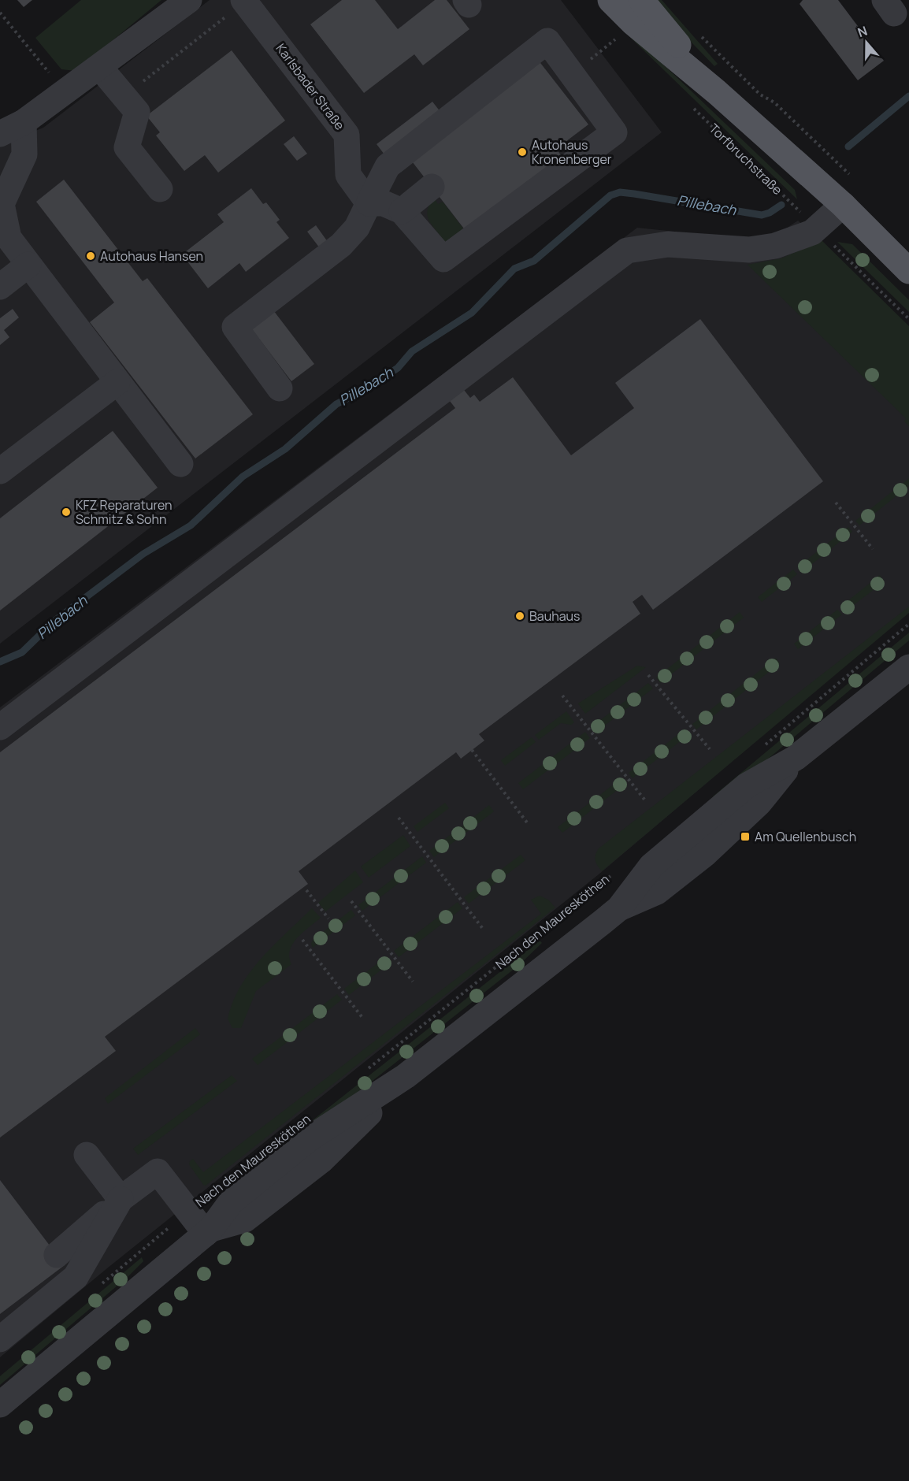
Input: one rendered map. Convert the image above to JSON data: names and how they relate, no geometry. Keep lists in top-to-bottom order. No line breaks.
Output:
{"streets":{"street":["Karlsbader Straße","Nach den Mauresköthen"],"path":["Torfbruchstraße"]},"water":["Pillebach"],"places":{"other":["Autohaus Kronenberger","Autohaus Hansen","KFZ Reparaturen Schmitz & Sohn","Bauhaus"],"transit":["Am Quellenbusch"]},"north":"top"}
